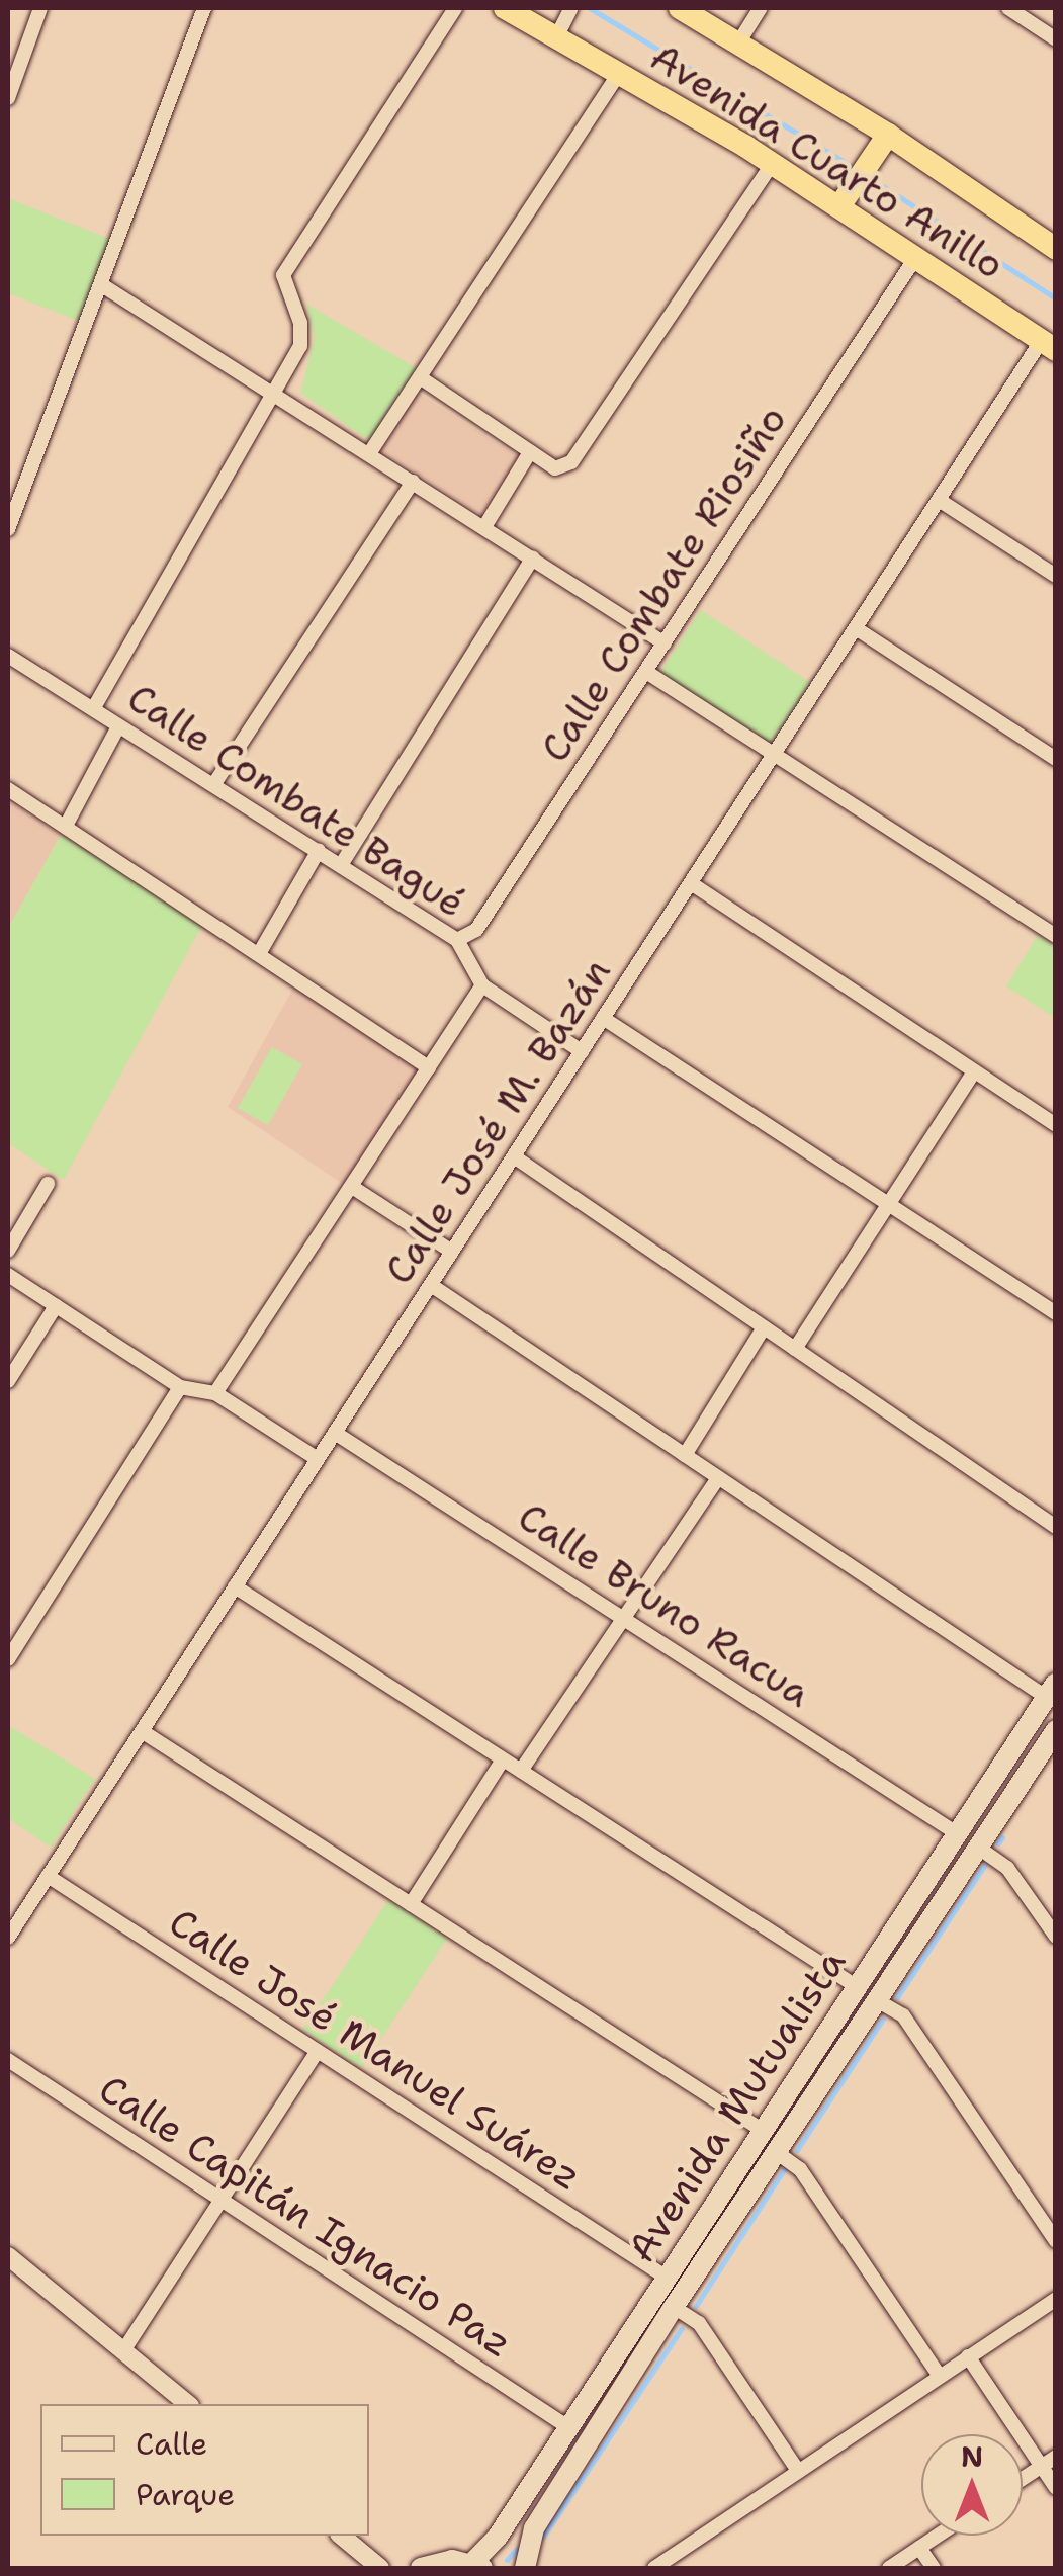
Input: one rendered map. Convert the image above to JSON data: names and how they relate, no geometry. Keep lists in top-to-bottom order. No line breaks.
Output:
{"streets":{"highway":["Avenida Cuarto Anillo"],"main road":["Avenida Mutualista"],"street":["Calle Combate Riosiño","Calle Combate Bagué","Calle José M. Bazán","Calle Bruno Racua","Calle José Manuel Suárez","Calle Capitán Ignacio Paz"]},"crossings":[["Avenida Cuarto Anillo","Calle Combate Riosiño"],["Avenida Cuarto Anillo","Calle José M. Bazán"],["Calle Combate Riosiño","Calle Combate Bagué"],["Calle Combate Bagué","Calle José M. Bazán"],["Calle José M. Bazán","Calle Bruno Racua"],["Calle José M. Bazán","Calle José Manuel Suárez"],["Calle Bruno Racua","Avenida Mutualista"],["Calle José Manuel Suárez","Avenida Mutualista"],["Avenida Mutualista","Calle Capitán Ignacio Paz"]],"legend":["Calle","Parque"],"north":"top"}
